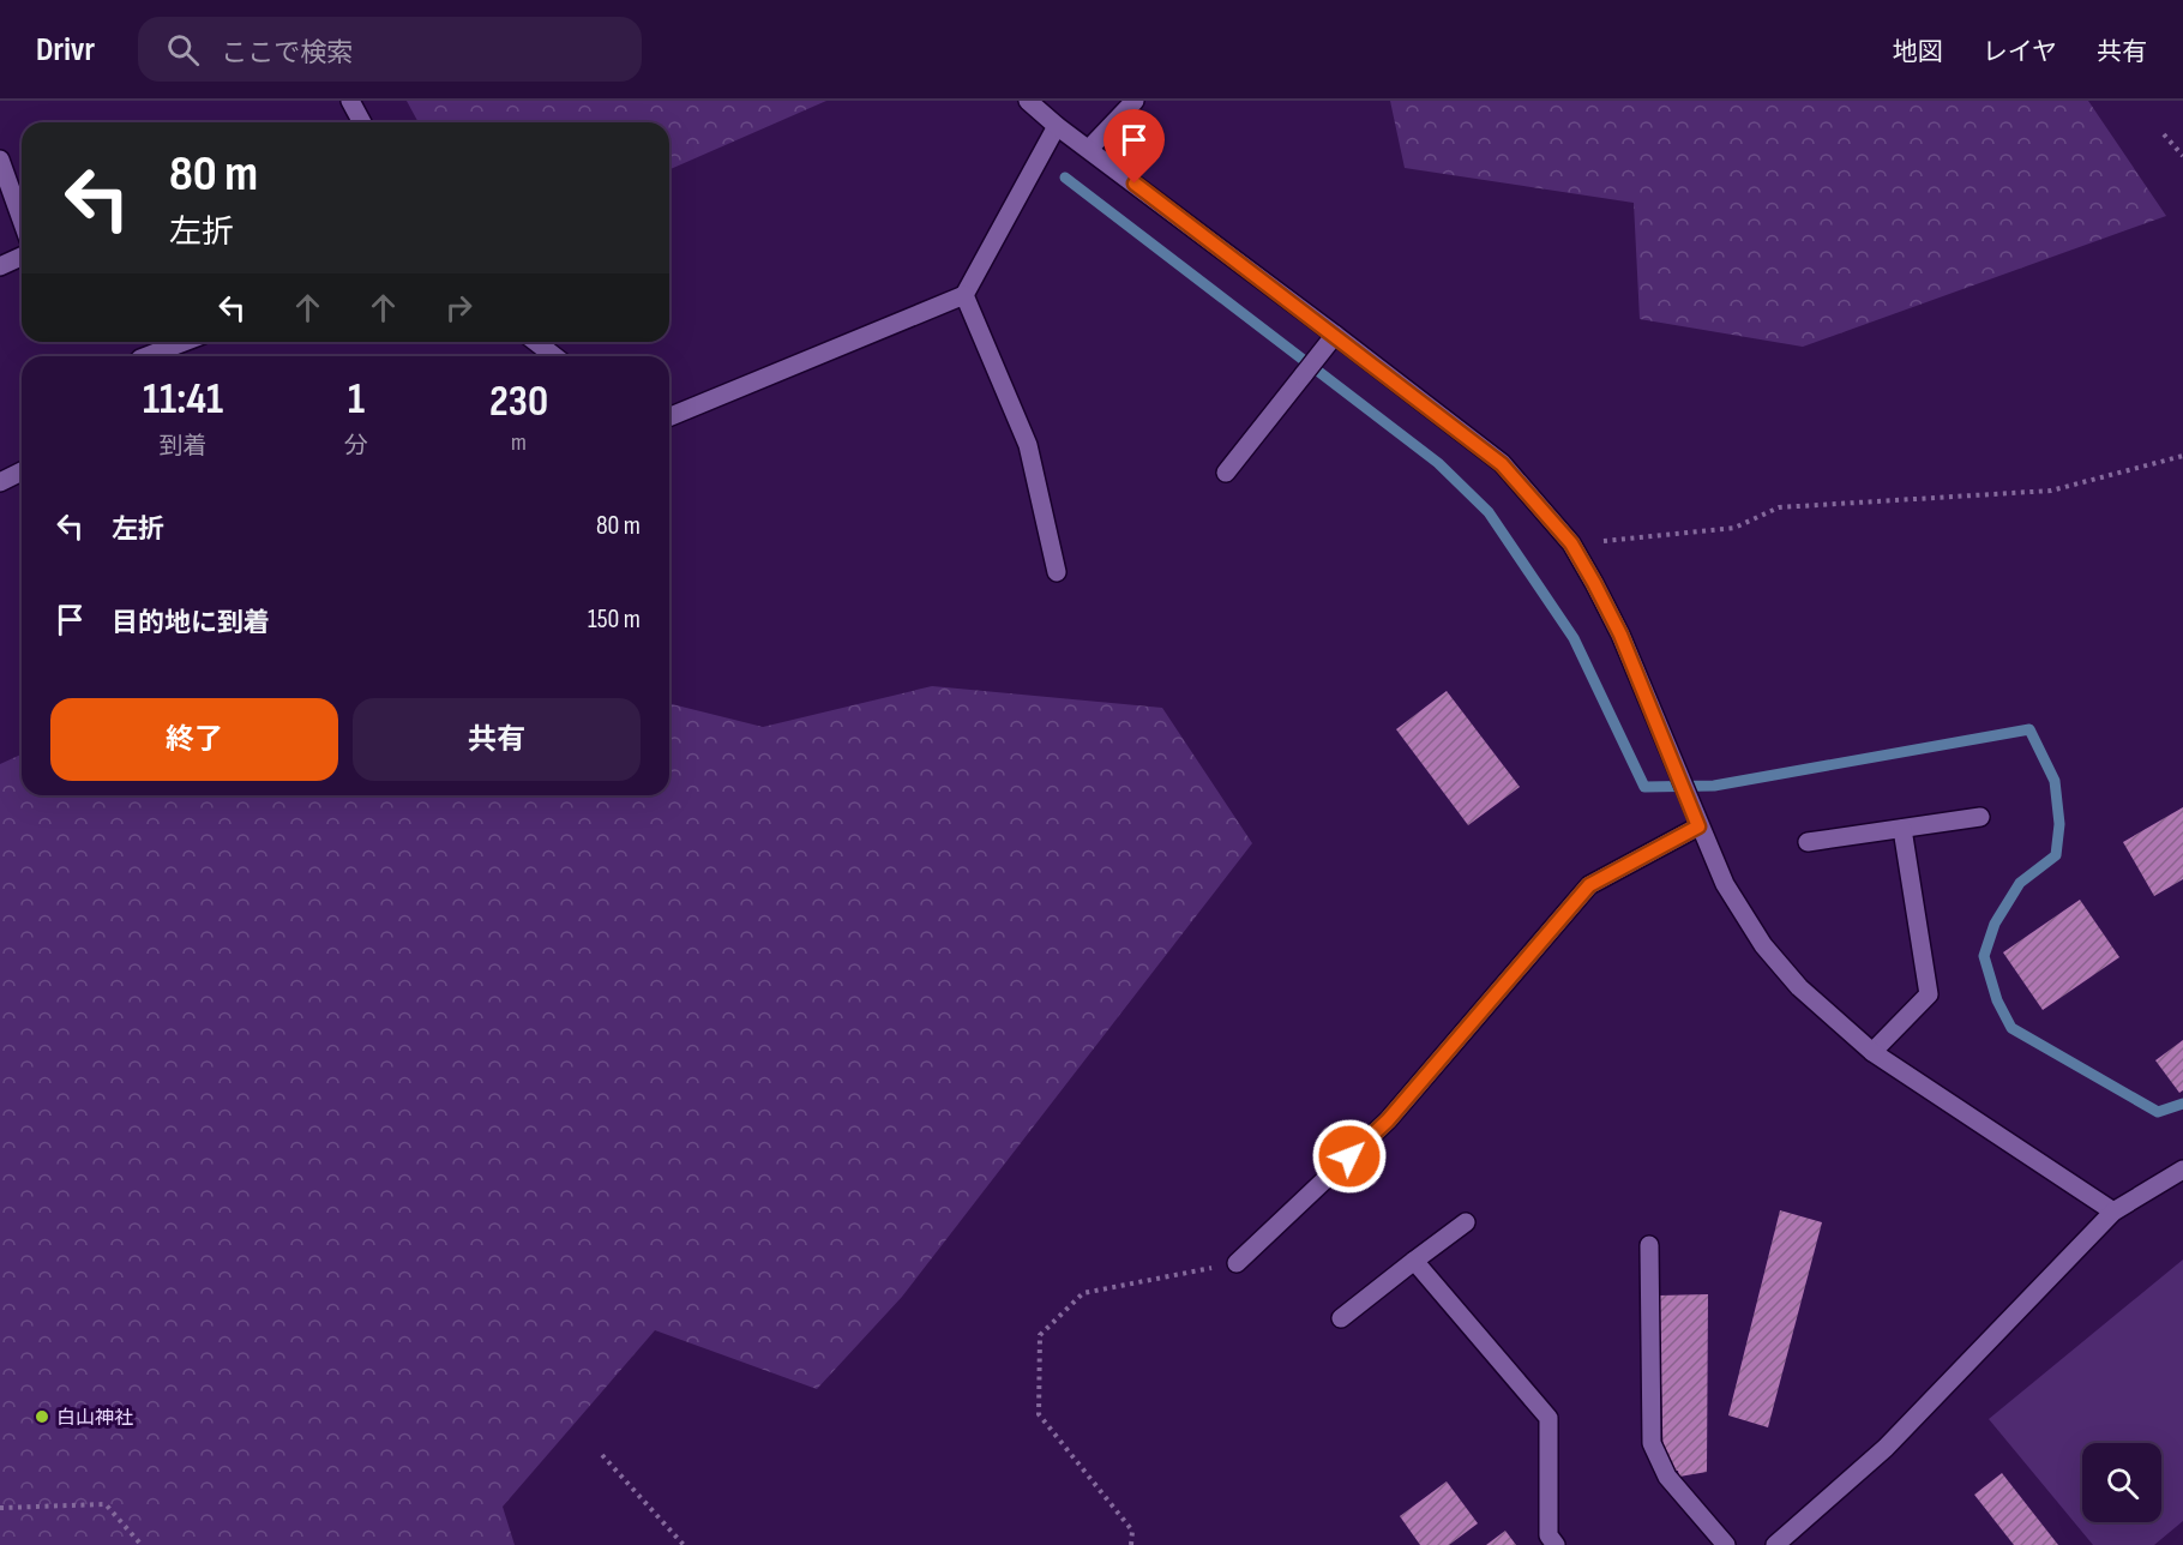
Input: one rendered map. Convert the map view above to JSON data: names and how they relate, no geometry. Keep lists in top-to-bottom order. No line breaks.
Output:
{"places":["白山神社"],"page":{"header":"Drivr","search":"ここで検索","nav":["地図","レイヤ","共有"],"turn":["80 m","左折"],"eta":["11:41","到着","1","分","230","m"],"list":[{"name":"左折","value":"80 m"},{"name":"目的地に到着","value":"150 m"}],"buttons":["終了","共有"]}}
